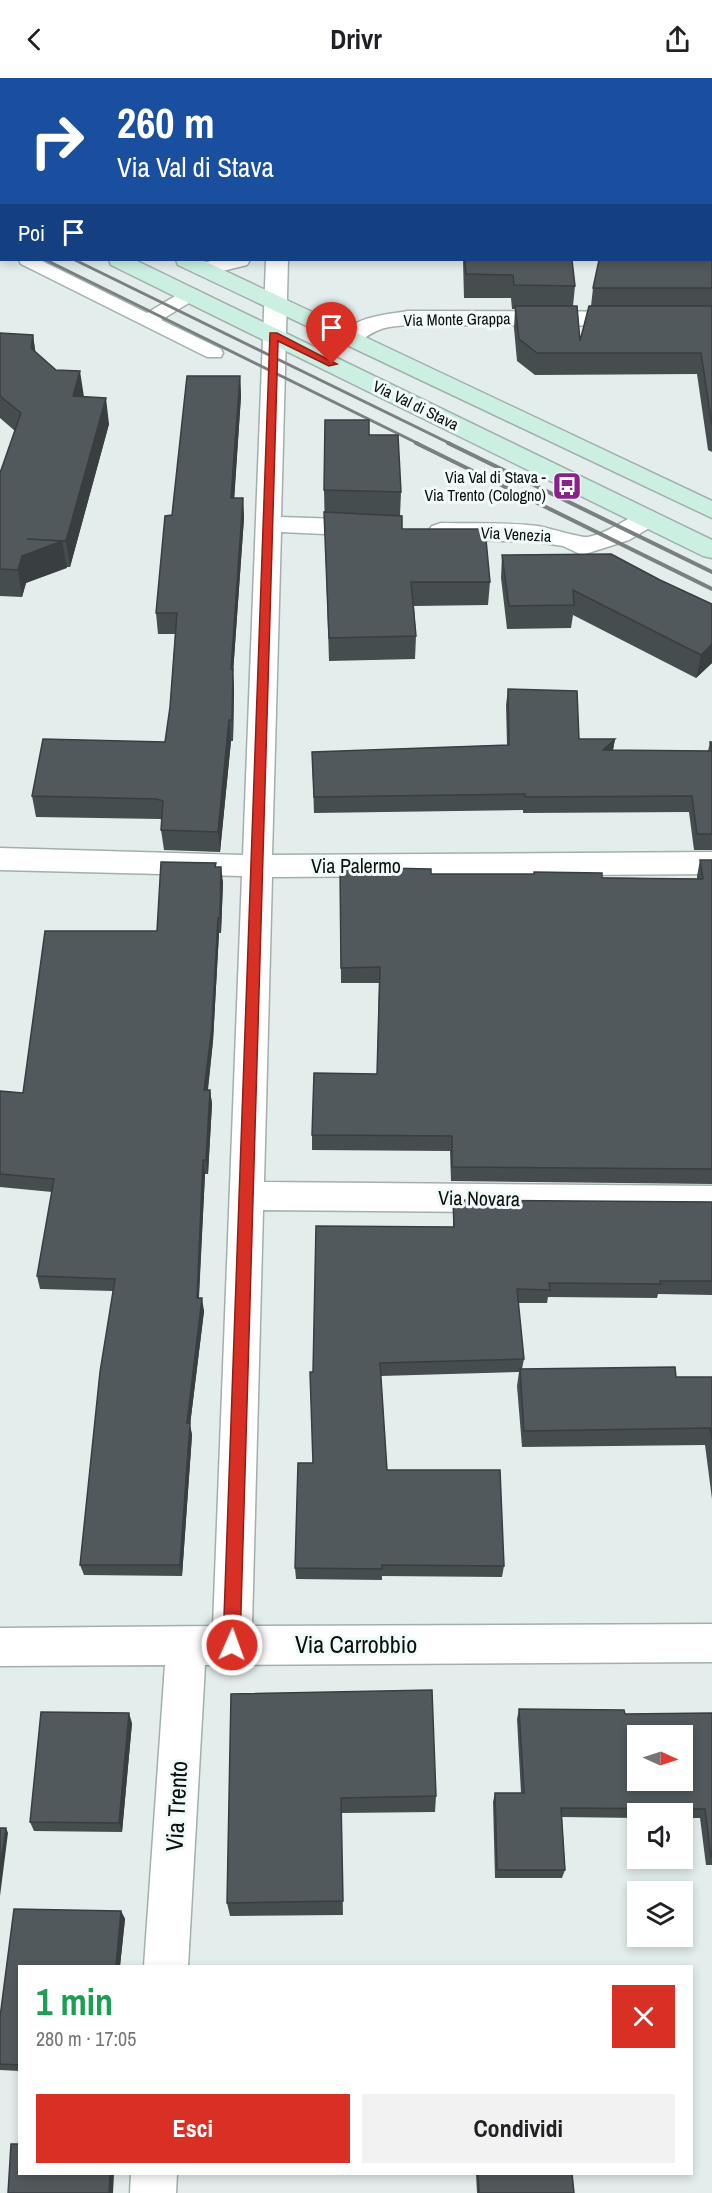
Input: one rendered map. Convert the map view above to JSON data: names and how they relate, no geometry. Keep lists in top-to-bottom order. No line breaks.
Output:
{"streets":{"street":["Via Monte Grappa","Via Val di Stava","Via Venezia","Via Palermo","Via Novara","Via Carrobbio","Via Trento"]},"crossings":[["Via Monte Grappa","Via Val di Stava"],["Via Val di Stava","Via Venezia"],["Via Carrobbio","Via Trento"]],"places":{"bus stop":["Via Val di Stava - Via Trento (Cologno)"]},"north":"right","page":{"header":"Drivr","turn":["260 m","Via Val di Stava"],"then":"Poi","heading":["1 min","280 m · 17:05"],"buttons":["Esci","Condividi"]}}
